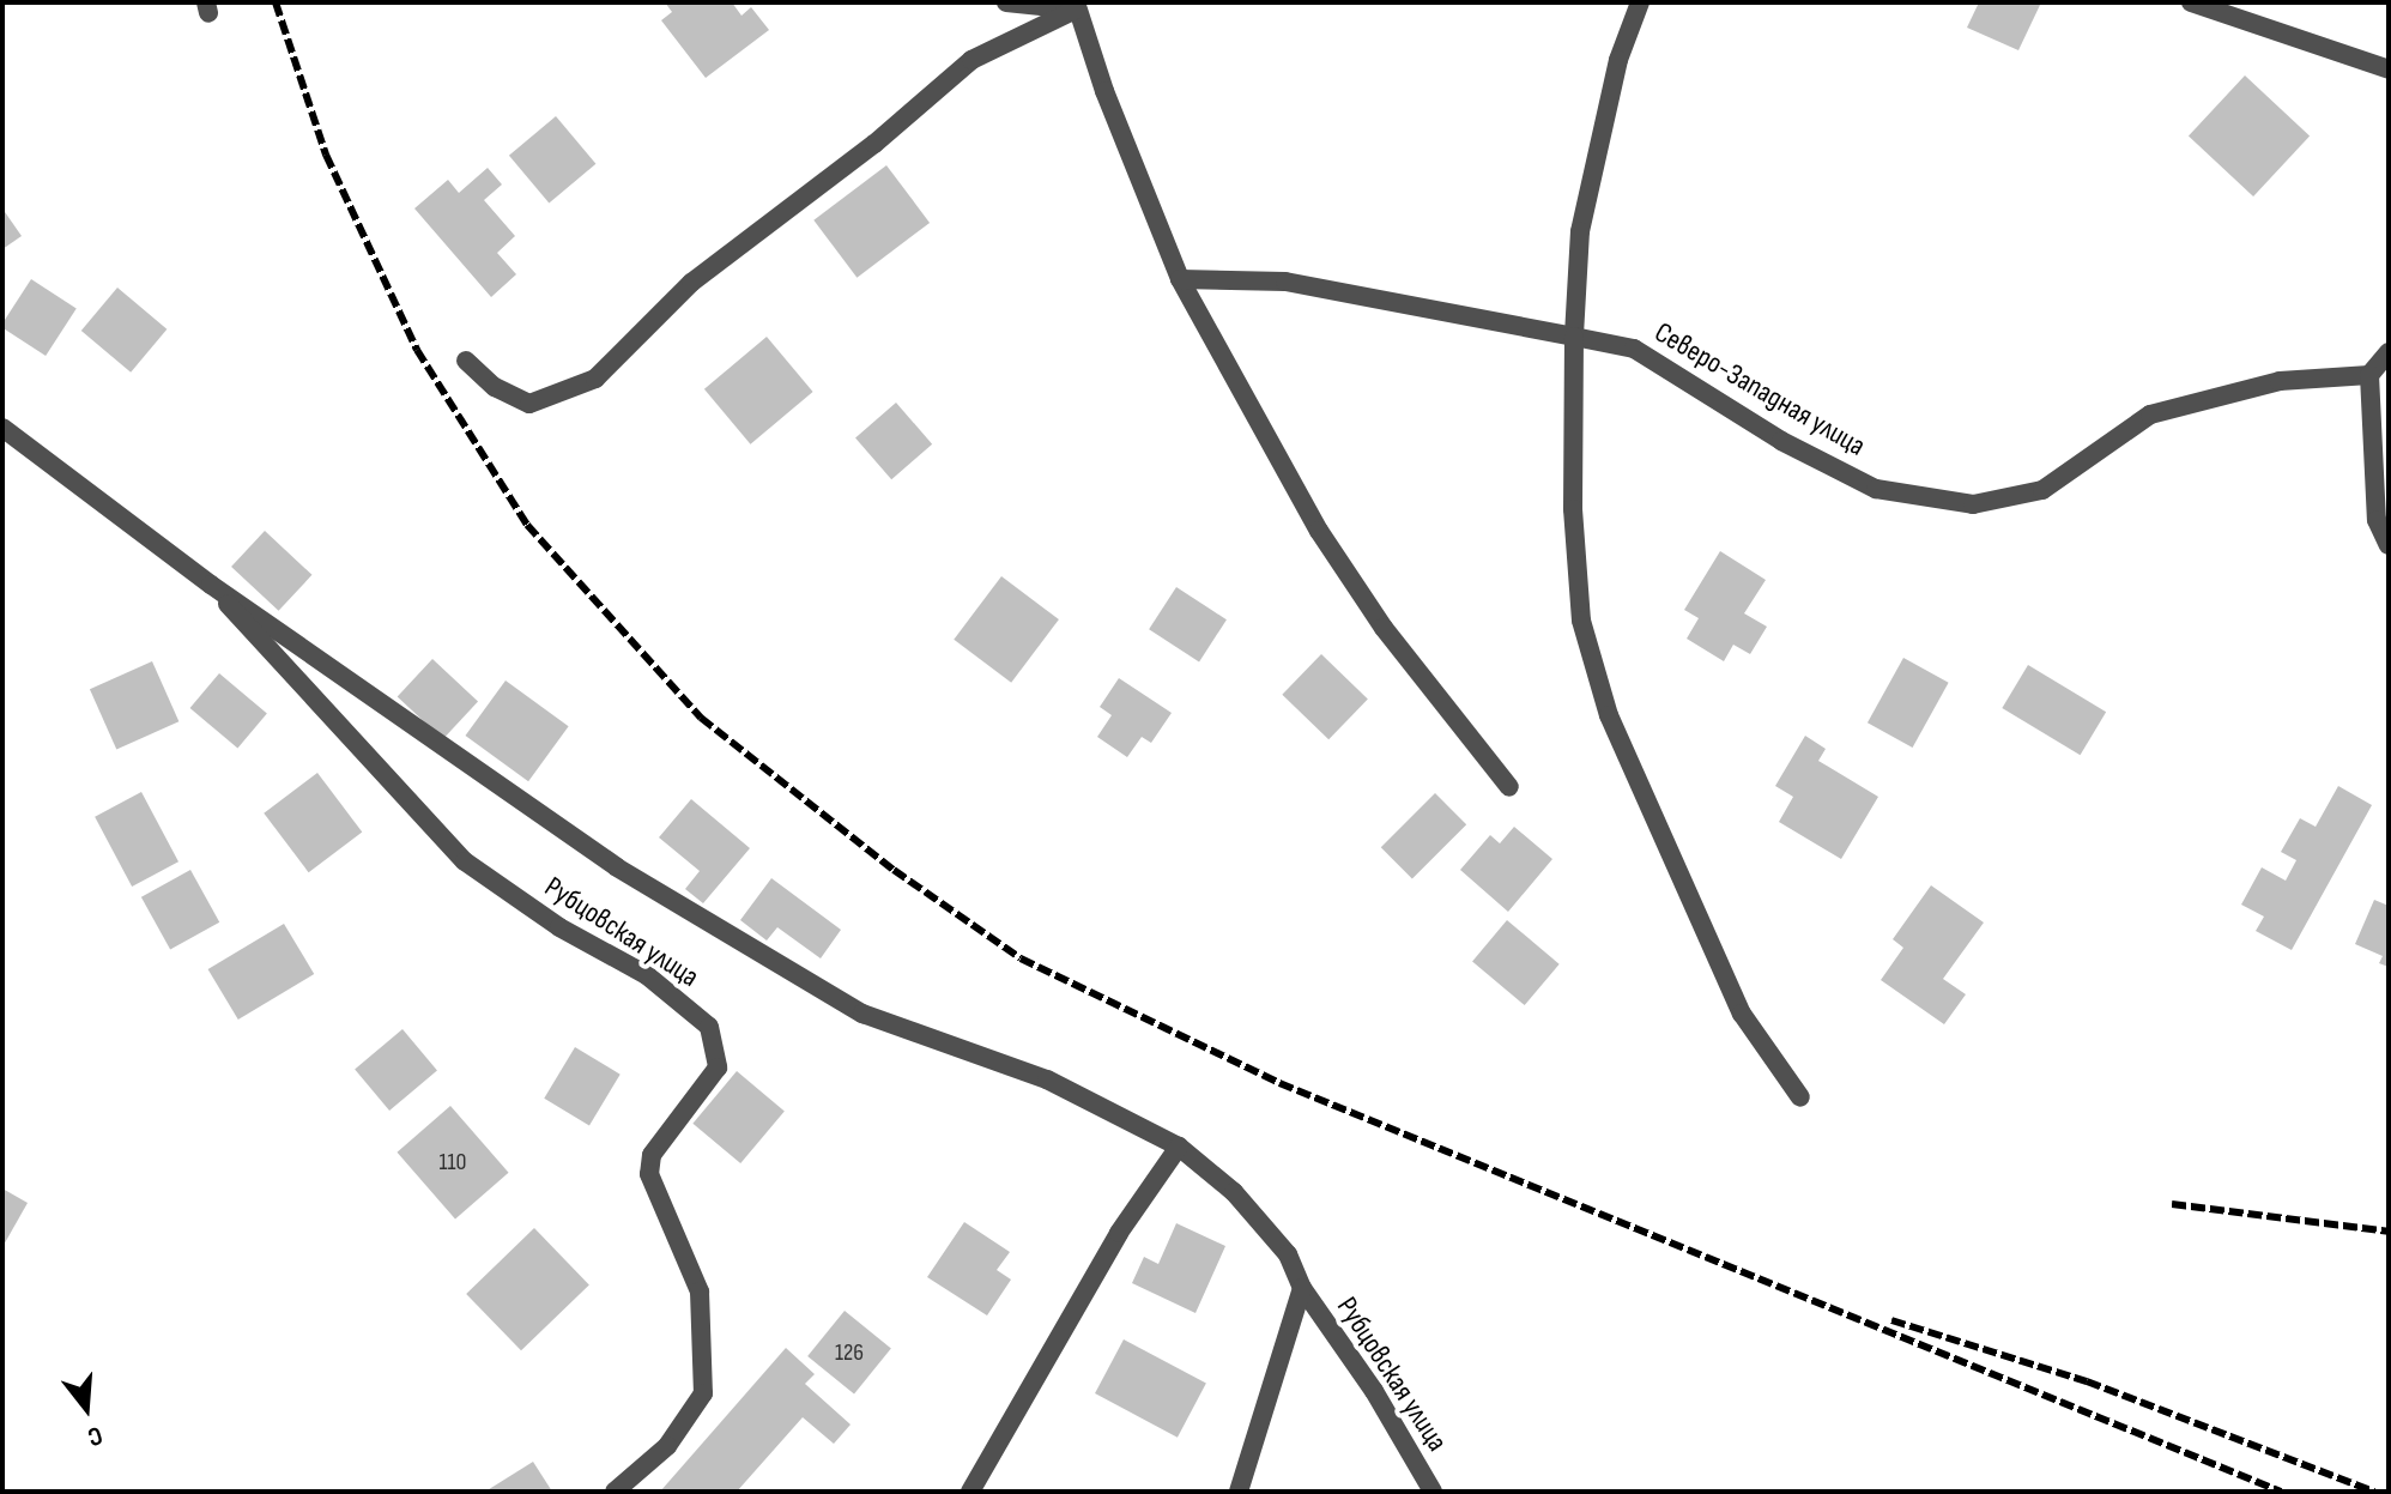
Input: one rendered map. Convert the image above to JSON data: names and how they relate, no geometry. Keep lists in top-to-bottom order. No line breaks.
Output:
{"streets":{"street":["Северо-Западная улица","Рубцовская улица"]},"house_numbers":["110","126"],"north":"bottom"}
